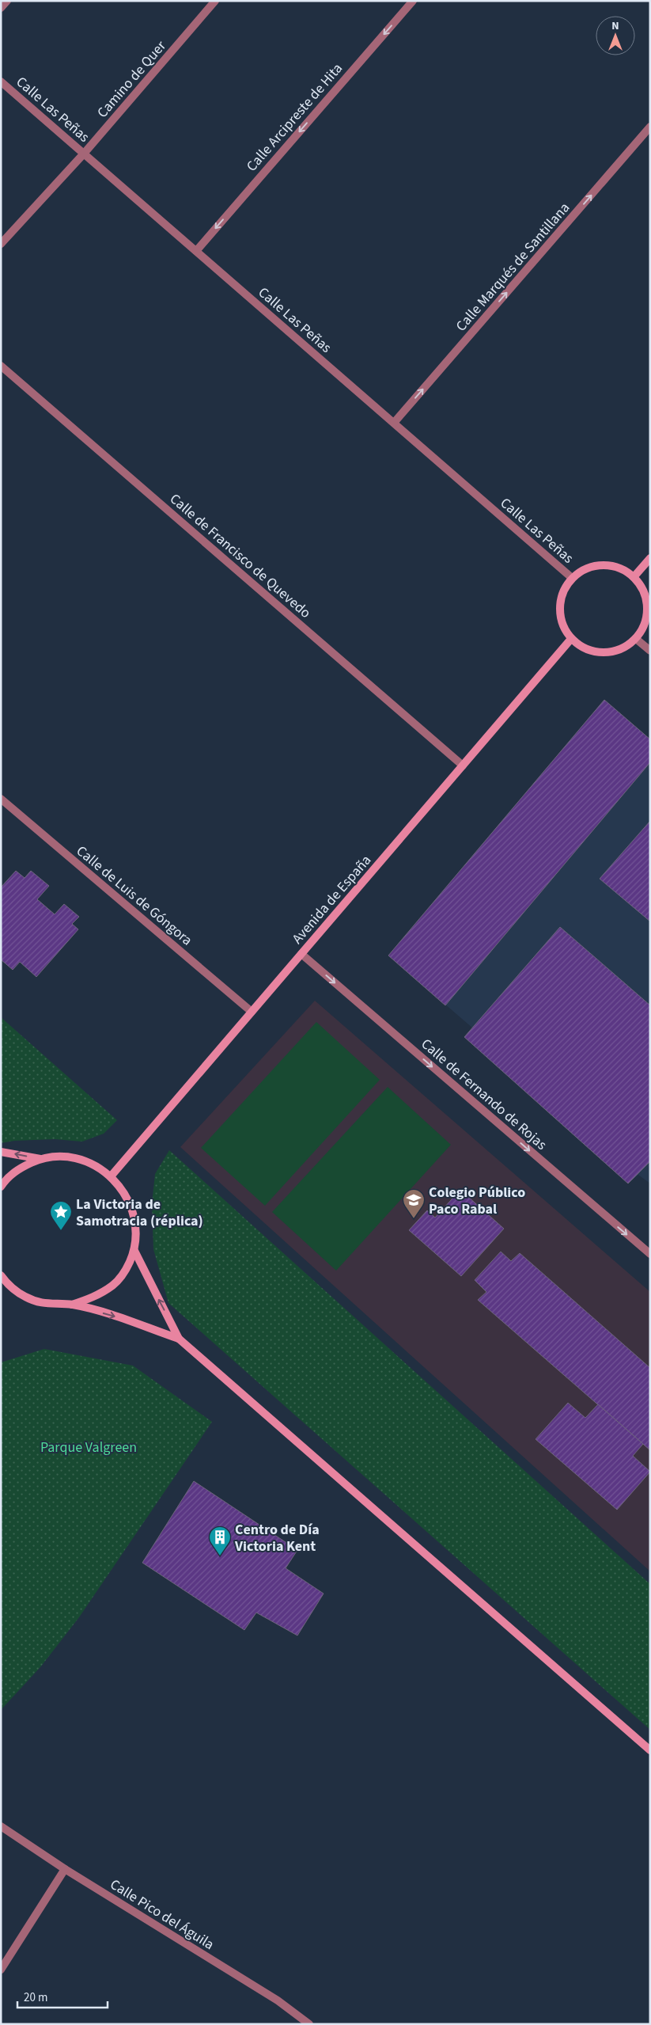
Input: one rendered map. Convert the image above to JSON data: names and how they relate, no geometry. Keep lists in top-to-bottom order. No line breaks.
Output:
{"streets":{"street":["Camino de Quer","Calle Las Peñas","Calle Arcipreste de Hita","Calle Marqués de Santillana","Calle de Francisco de Quevedo","Calle de Luis de Góngora","Avenida de España","Calle de Fernando de Rojas","Calle Pico del Águila"]},"crossings":[["Camino de Quer","Calle Las Peñas"],["Calle Las Peñas","Calle Arcipreste de Hita"],["Calle Las Peñas","Calle Marqués de Santillana"],["Calle Las Peñas","Avenida de España"],["Calle de Francisco de Quevedo","Avenida de España"],["Calle de Luis de Góngora","Avenida de España"],["Avenida de España","Calle de Fernando de Rojas"]],"one_way":["Calle Arcipreste de Hita","Calle Marqués de Santillana","Calle de Fernando de Rojas"],"parks":["Parque Valgreen"],"places":{"school or university":["Colegio Público Paco Rabal"],"place":["La Victoria de Samotracia (réplica)"],"building":["Centro de Día Victoria Kent"]},"scale_bar":"20 m","north":"top"}
